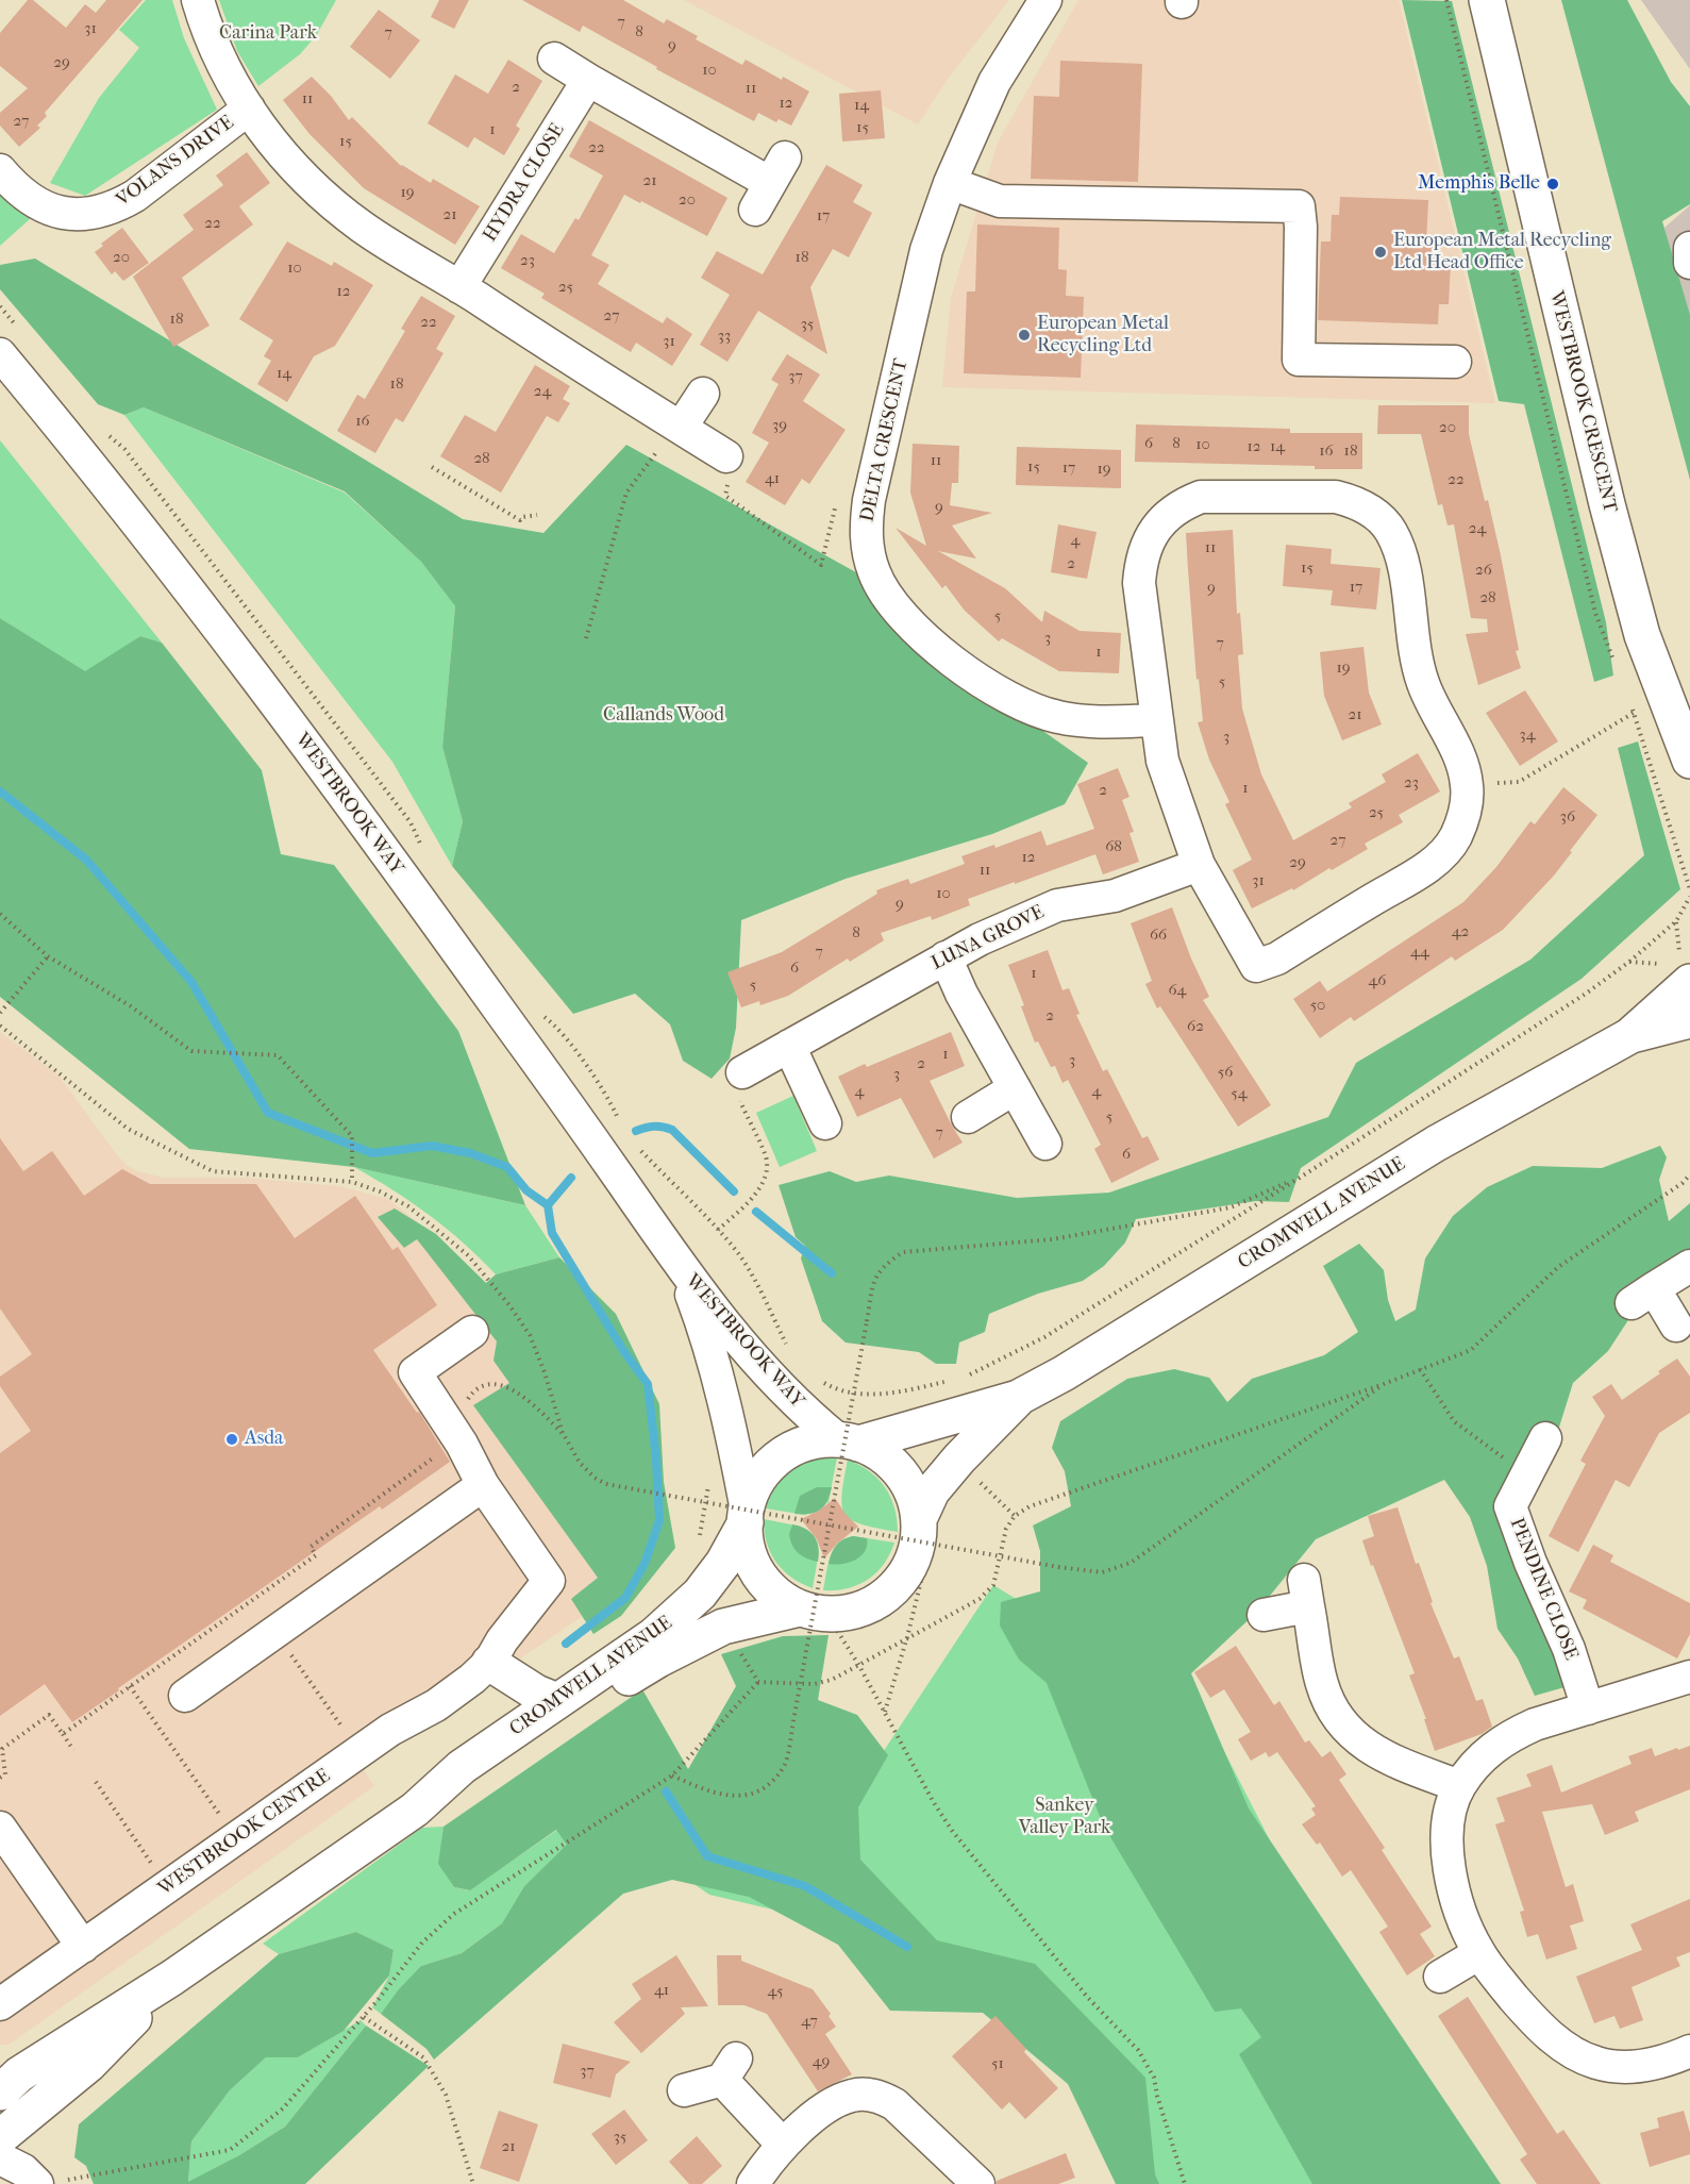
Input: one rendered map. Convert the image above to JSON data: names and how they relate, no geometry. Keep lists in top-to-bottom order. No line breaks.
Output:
{"streets":{"main road":["WESTBROOK CRESCENT","CROMWELL AVENUE"],"street":["VOLANS DRIVE","HYDRA CLOSE","DELTA CRESCENT","WESTBROOK WAY","LUNA GROVE","PENDINE CLOSE","WESTBROOK CENTRE"]},"crossings":[["WESTBROOK WAY","CROMWELL AVENUE"]],"parks":["Carina Park","Callands Wood","Sankey Valley Park"],"places":["Memphis Belle","European Metal Recycling Ltd Head Office","European Metal Recycling Ltd","Asda"],"house_numbers":["7","31","8","7","9","29","10","2","11","11","12","14","27","15","1","15","22","21","19","20","21","17","22","20","18","23","10","25","12","27","18","22","35","33","31","14","37","18","24","16","39","20","6","8","10","12","14","16","18","28","11","15","17","19","41","22","9","24","4","11","2","15","26","17","9","28","5","3","7","1","19","5","21","34","3","23","1","2","25","36","27","68","12","29","11","31","10","9","42","8","66","7","44","6","1","46","5","64","50","2","62","1","3","2","56","3","4","4","54","5","7","6","41","45","47","49","51","37","35","21"]}
